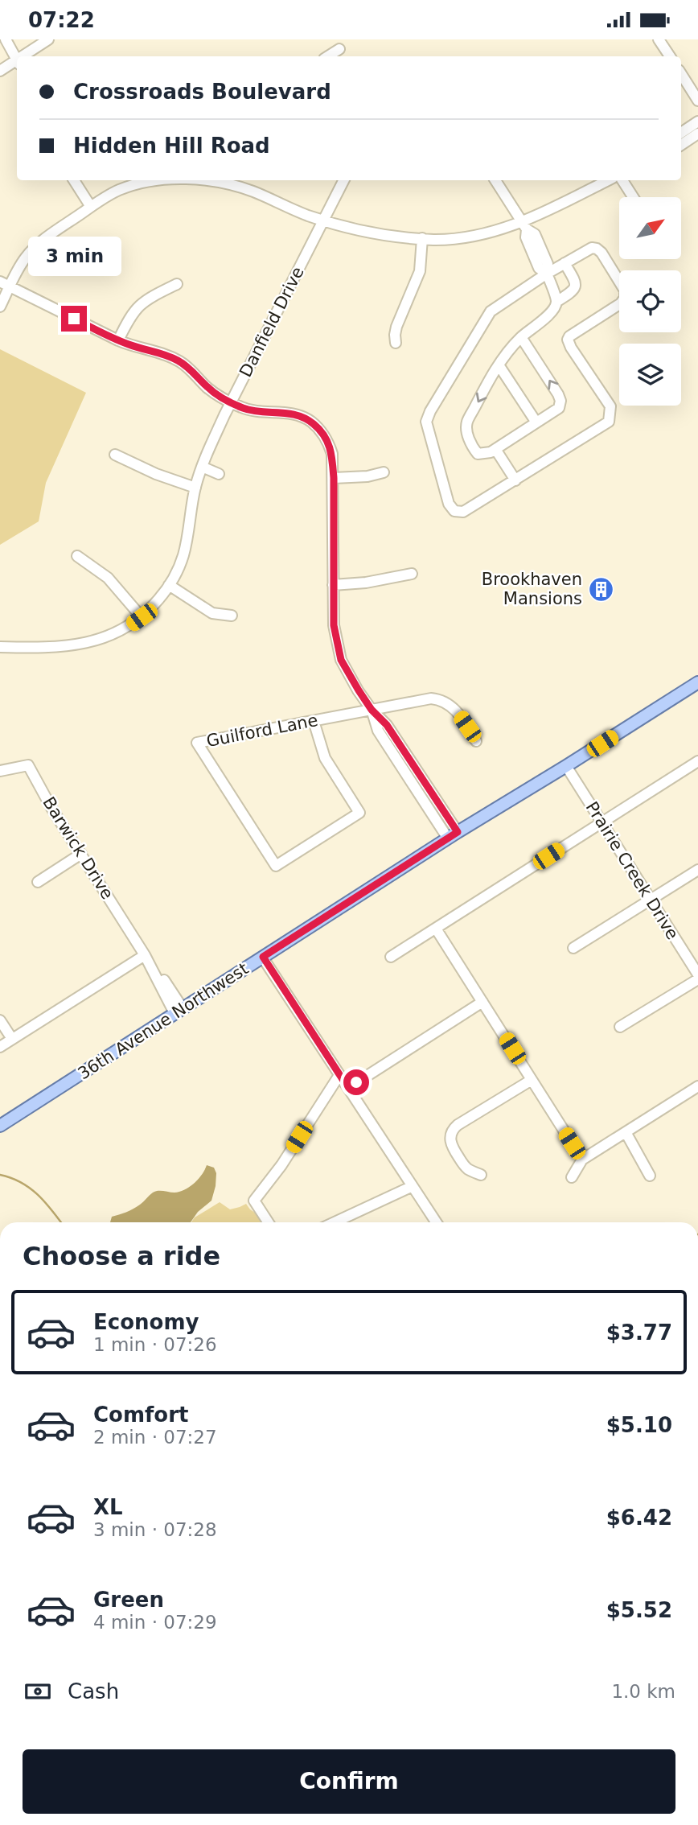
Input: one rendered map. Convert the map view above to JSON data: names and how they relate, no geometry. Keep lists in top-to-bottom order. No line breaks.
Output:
{"streets":{"main road":["36th Avenue Northwest"],"street":["Danfield Drive","Guilford Lane","Barwick Drive","Prairie Creek Drive"]},"crossings":[["Barwick Drive","36th Avenue Northwest"],["Prairie Creek Drive","36th Avenue Northwest"]],"places":{"building":["Brookhaven Mansions"]},"north":"top right","page":{"status":"07:22","banner":["Crossroads Boulevard","Hidden Hill Road"],"bubble":"3 min","heading":"Choose a ride","list":[{"name":"Economy","note":"1 min · 07:26","value":"$3.77"},{"name":"Comfort","note":"2 min · 07:27","value":"$5.10"},{"name":"XL","note":"3 min · 07:28","value":"$6.42"},{"name":"Green","note":"4 min · 07:29","value":"$5.52"}],"pay":["Cash","1.0 km"],"buttons":"Confirm"}}
